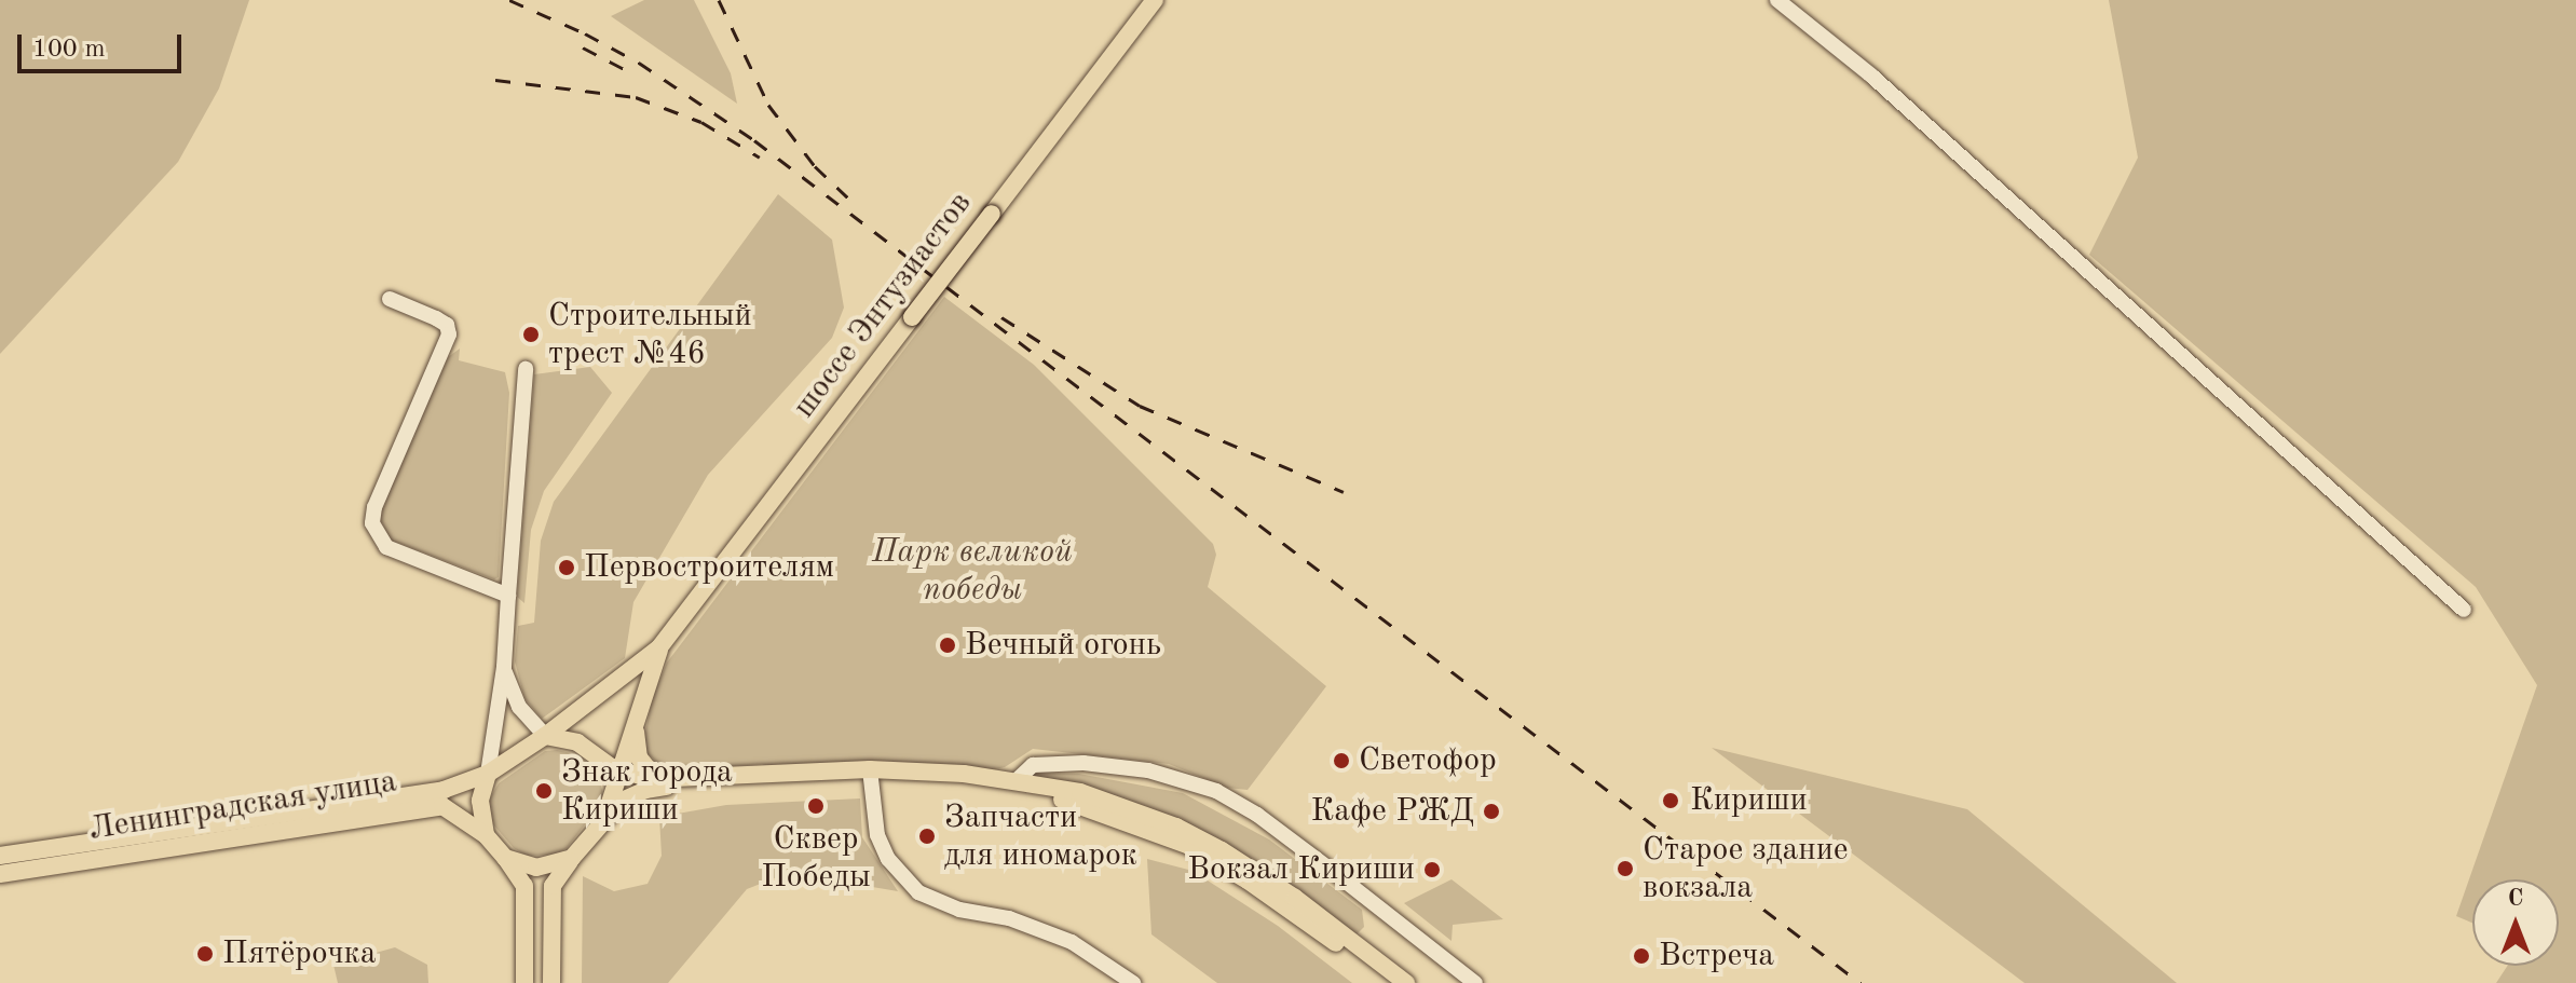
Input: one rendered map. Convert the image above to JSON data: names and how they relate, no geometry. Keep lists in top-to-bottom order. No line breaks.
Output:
{"streets":{"main road":["шоссе Энтузиастов","Ленинградская улица"]},"parks":["Парк великой победы"],"places":["Строительный трест №46","Первостроителям","Вечный огонь","Светофор","Знак города Кириши","Кириши","Сквер Победы","Кафе РЖД","Запчасти для иномарок","Старое здание вокзала","Вокзал Кириши","Пятёрочка","Встреча"],"scale_bar":"100 m","north":"top"}
